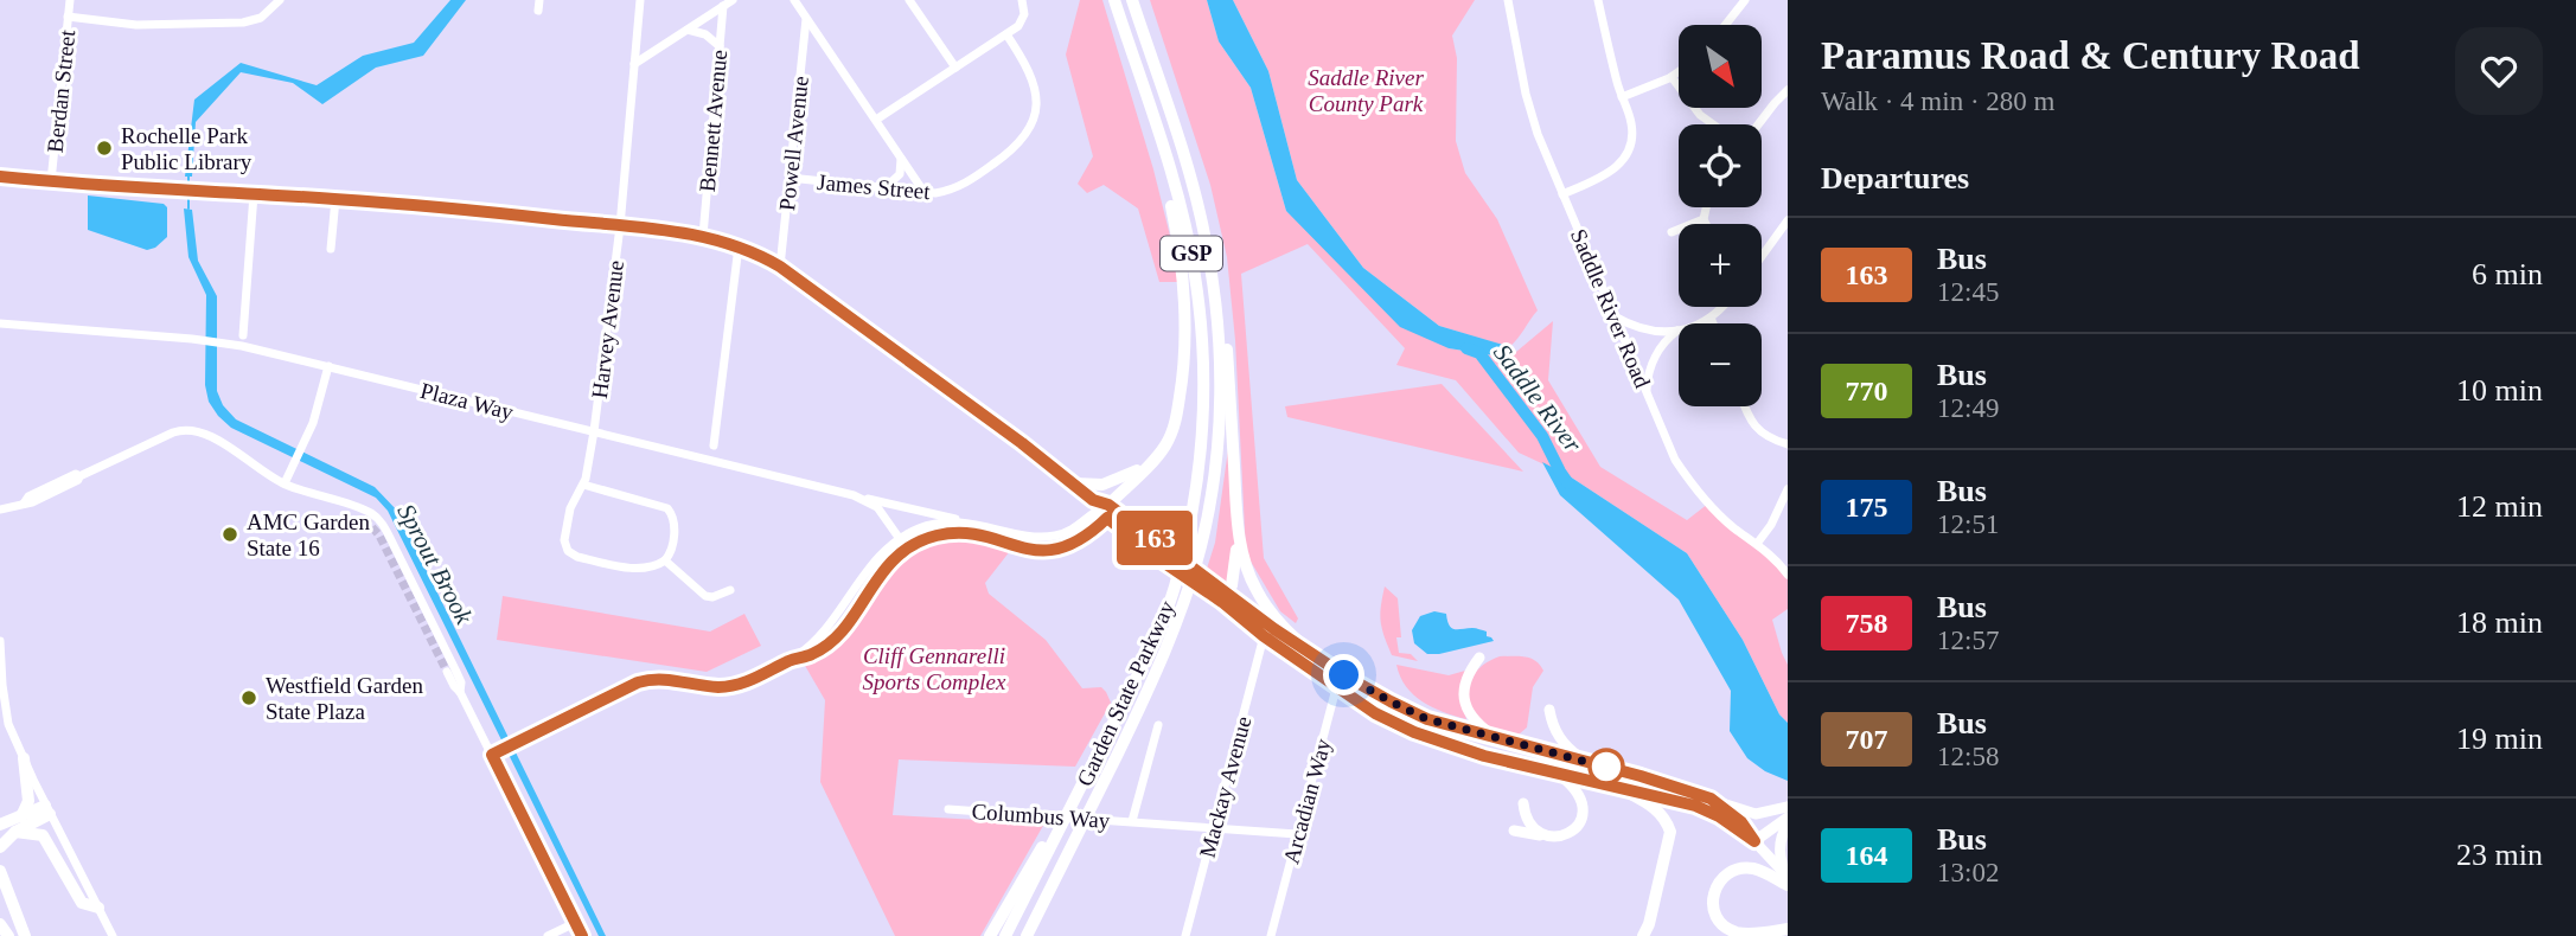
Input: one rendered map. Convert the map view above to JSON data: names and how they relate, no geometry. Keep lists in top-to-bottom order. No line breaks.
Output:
{"streets":{"highway":["GSP","Garden State Parkway"],"street":["Berdan Street","Bennett Avenue","Powell Avenue","James Street","Saddle River Road","Harvey Avenue","Plaza Way","Mackay Avenue","Arcadian Way","Columbus Way"]},"crossings":[["Powell Avenue","James Street"],["Harvey Avenue","Plaza Way"],["Mackay Avenue","Columbus Way"],["Arcadian Way","Columbus Way"]],"water":["Saddle River","Sprout Brook"],"parks":["Saddle River County Park","Cliff Gennarelli Sports Complex"],"places":["Rochelle Park Public Library","AMC Garden State 16","Westfield Garden State Plaza"],"lines":["bus line 163"],"north":"bottom right","page":{"on_map":"163","heading":[["Paramus Road & Century Road","Walk · 4 min · 280 m"],"Departures"],"map_buttons":["+","−"],"list":[{"mark":"163","name":"Bus","note":"12:45","value":"6 min"},{"mark":"770","name":"Bus","note":"12:49","value":"10 min"},{"mark":"175","name":"Bus","note":"12:51","value":"12 min"},{"mark":"758","name":"Bus","note":"12:57","value":"18 min"},{"mark":"707","name":"Bus","note":"12:58","value":"19 min"},{"mark":"164","name":"Bus","note":"13:02","value":"23 min"}]}}
